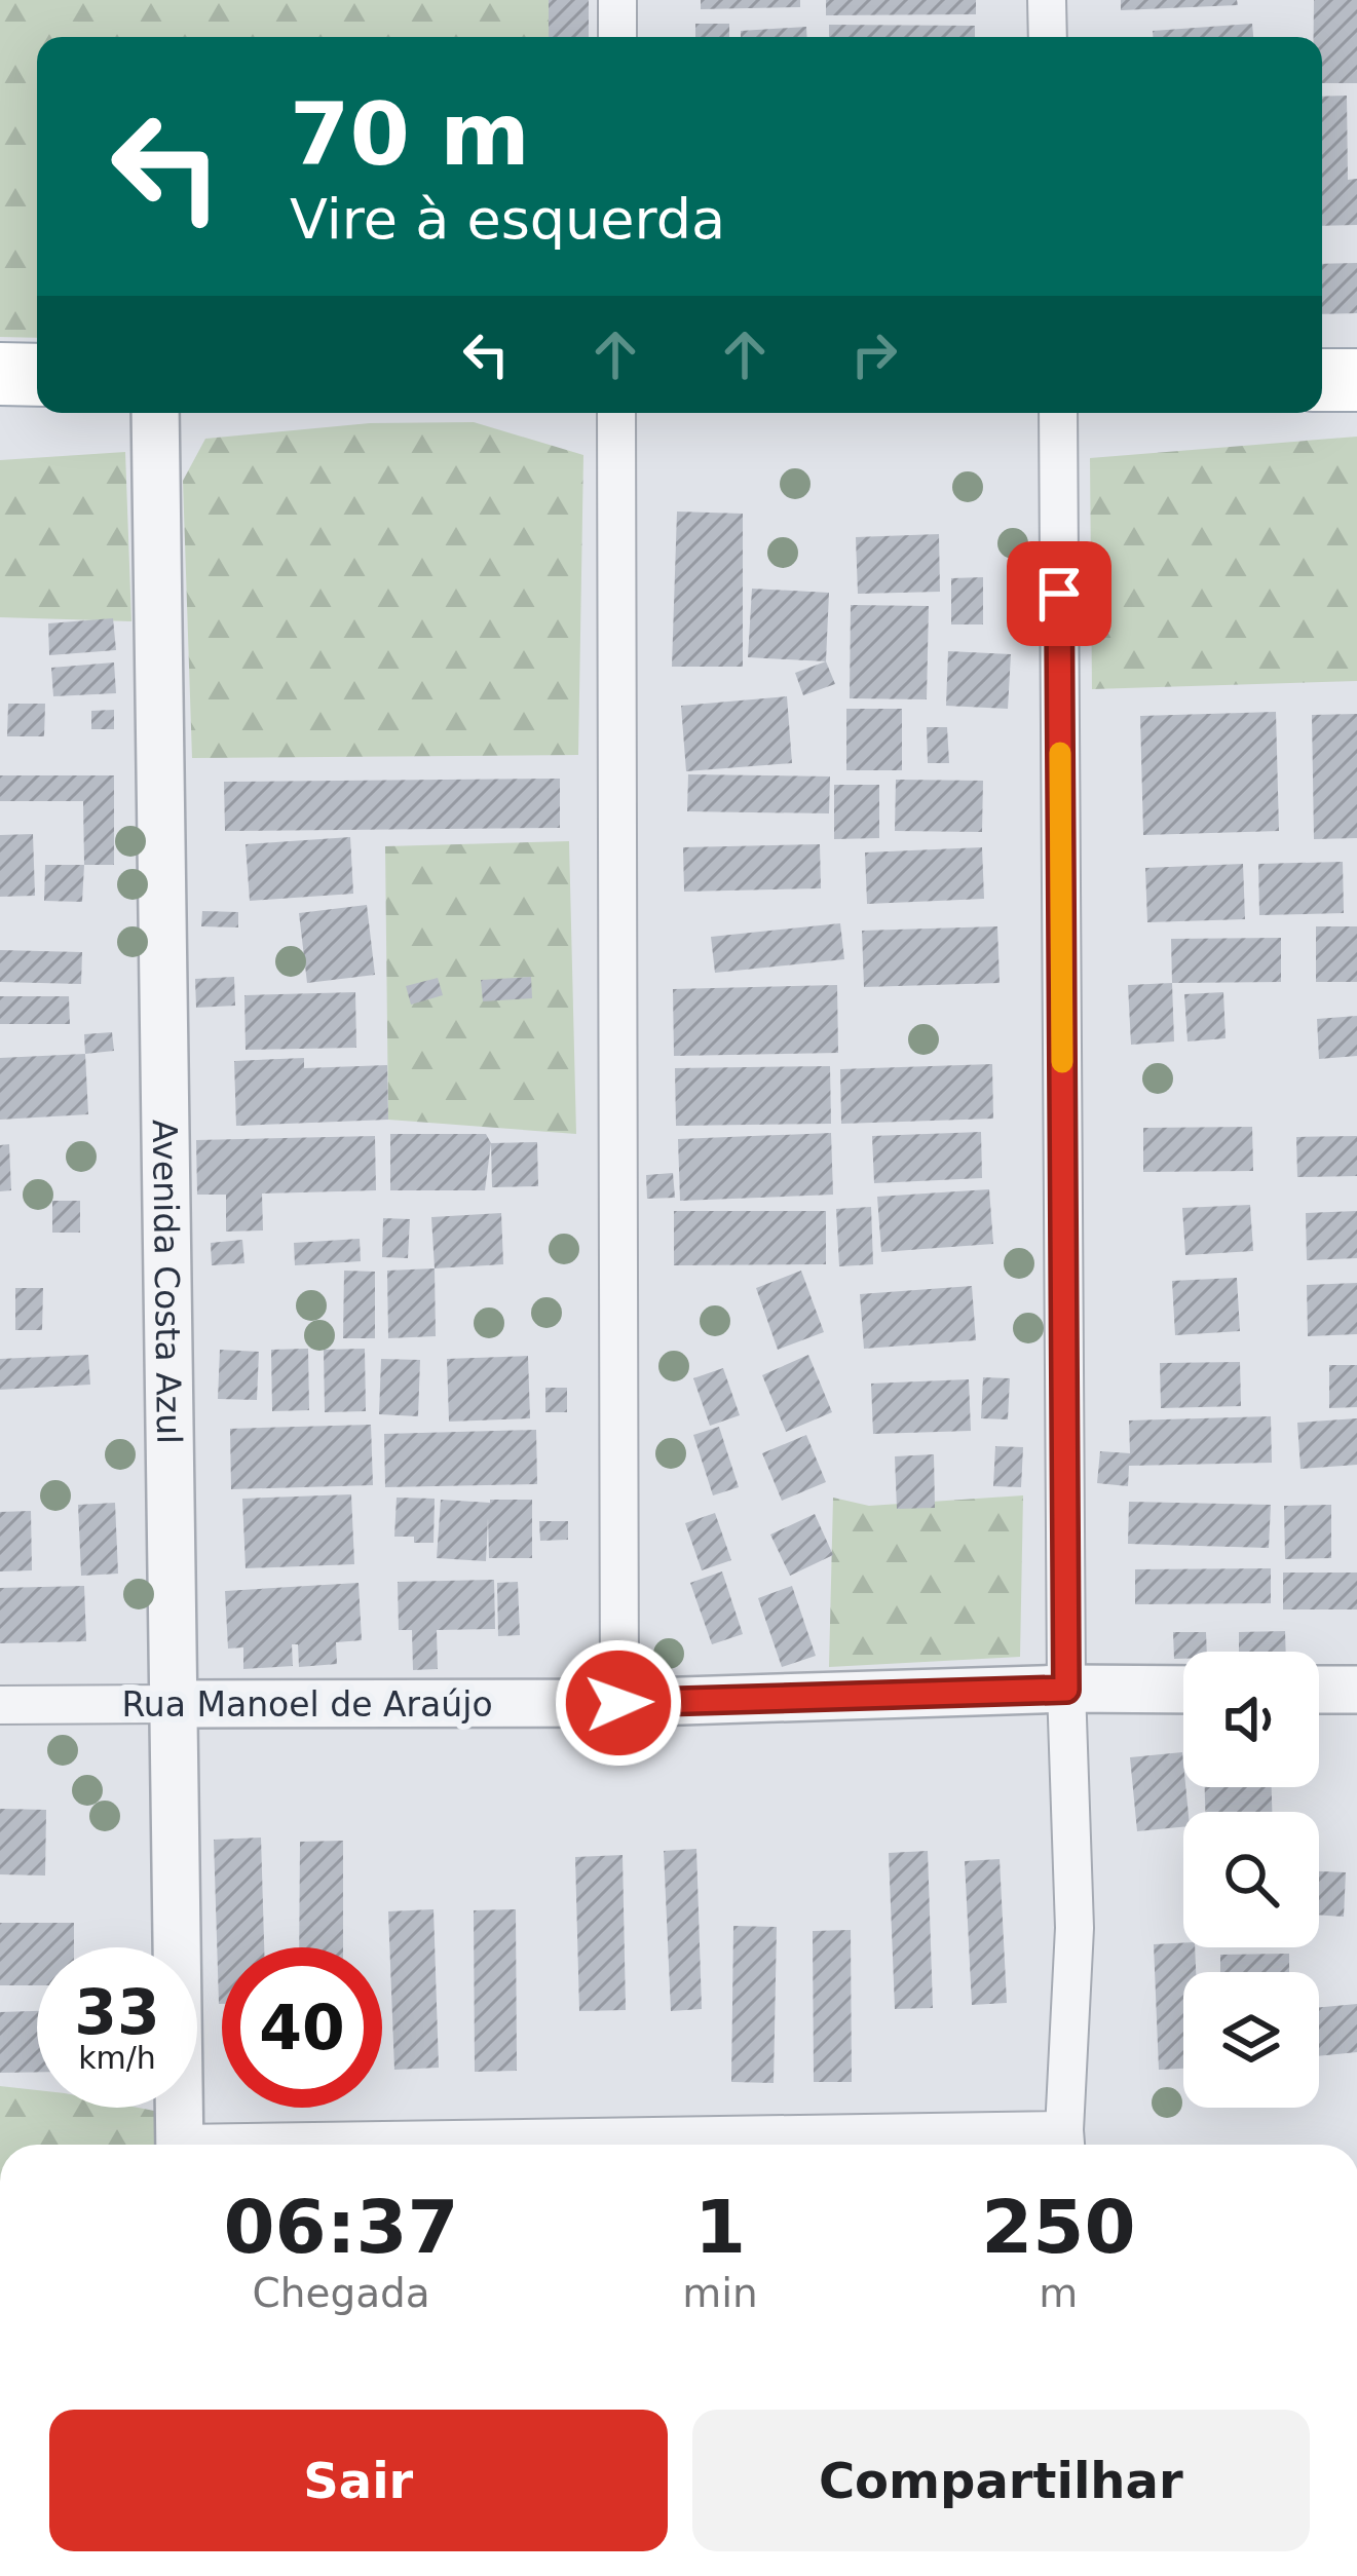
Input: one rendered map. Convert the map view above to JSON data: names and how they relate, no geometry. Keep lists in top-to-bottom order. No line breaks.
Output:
{"streets":{"street":["Avenida Costa Azul","Rua Manoel de Araújo"]},"crossings":[["Avenida Costa Azul","Rua Manoel de Araújo"]],"page":{"turn":["70 m","Vire à esquerda"],"speed":"33 km/h","limit":"40","eta":["06:37","Chegada","1","min","250","m"],"buttons":["Sair","Compartilhar"]}}
